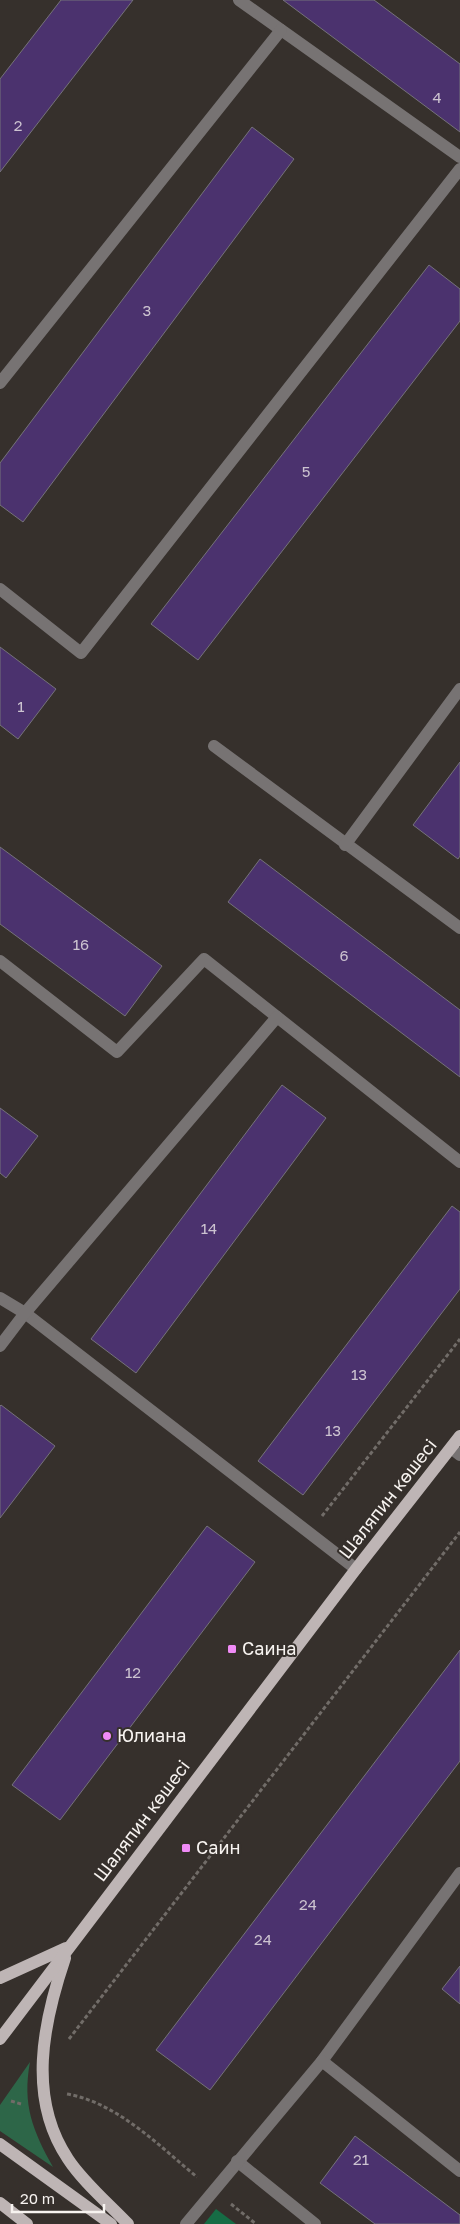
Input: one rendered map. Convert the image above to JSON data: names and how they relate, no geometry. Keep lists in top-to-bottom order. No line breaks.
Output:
{"streets":{"main road":["Шаляпин көшесі"]},"places":{"transit":["Саина","Саин"],"other":["Юлиана"]},"house_numbers":["4","2","3","5","1","16","6","14","13","13","12","24","24","21"],"scale_bar":"20 m"}
